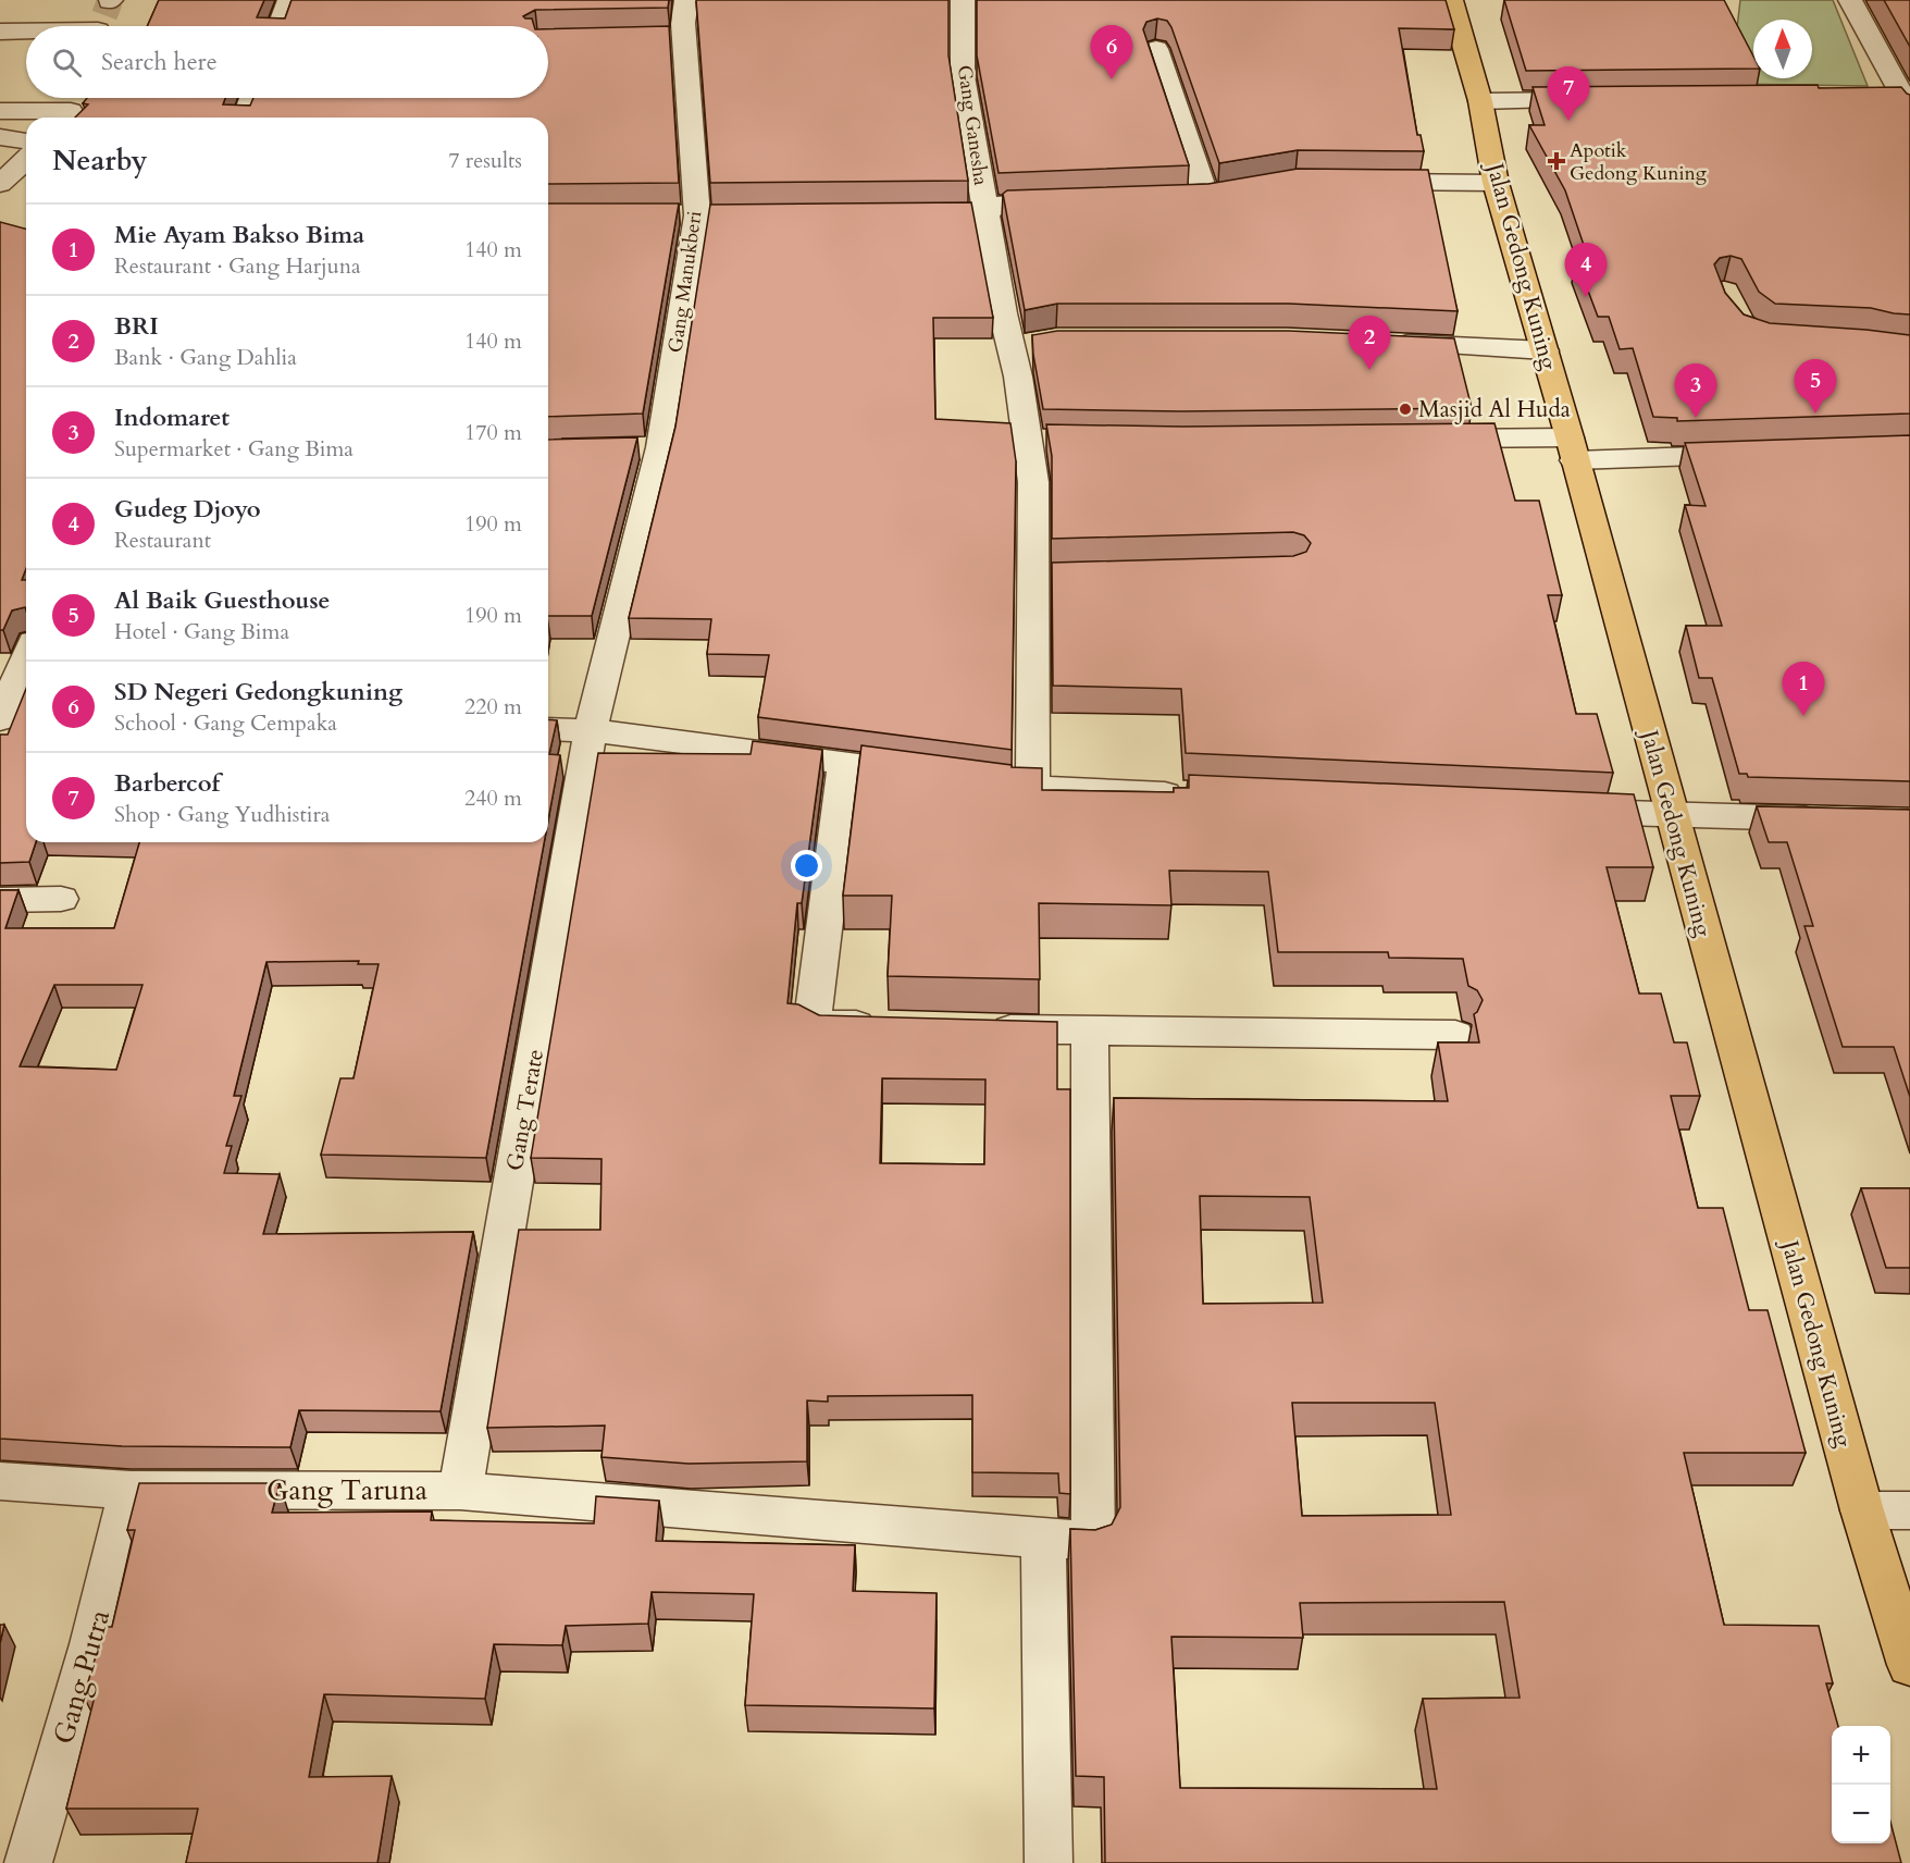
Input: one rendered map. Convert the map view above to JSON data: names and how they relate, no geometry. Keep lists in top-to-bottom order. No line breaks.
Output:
{"streets":{"main road":["Jalan Gedong Kuning"],"street":["Gang Ganesha","Gang Manukberi","Gang Terate","Gang Taruna","Gang Putra"]},"crossings":[["Gang Manukberi","Gang Terate"],["Gang Terate","Gang Taruna"],["Gang Taruna","Gang Putra"]],"places":{"health":["Apotik Gedong Kuning"],"other":["Masjid Al Huda"]},"north":"top","page":{"pins":["6","7","4","2","5","3","1"],"search":"Search here","heading":["Nearby","7 results"],"list":[{"mark":"1","name":"Mie Ayam Bakso Bima","note":"Restaurant · Gang Harjuna","value":"140 m"},{"mark":"2","name":"BRI","note":"Bank · Gang Dahlia","value":"140 m"},{"mark":"3","name":"Indomaret","note":"Supermarket · Gang Bima","value":"170 m"},{"mark":"4","name":"Gudeg Djoyo","note":"Restaurant","value":"190 m"},{"mark":"5","name":"Al Baik Guesthouse","note":"Hotel · Gang Bima","value":"190 m"},{"mark":"6","name":"SD Negeri Gedongkuning","note":"School · Gang Cempaka","value":"220 m"},{"mark":"7","name":"Barbercof","note":"Shop · Gang Yudhistira","value":"240 m"}],"map_buttons":["+","−"]}}
